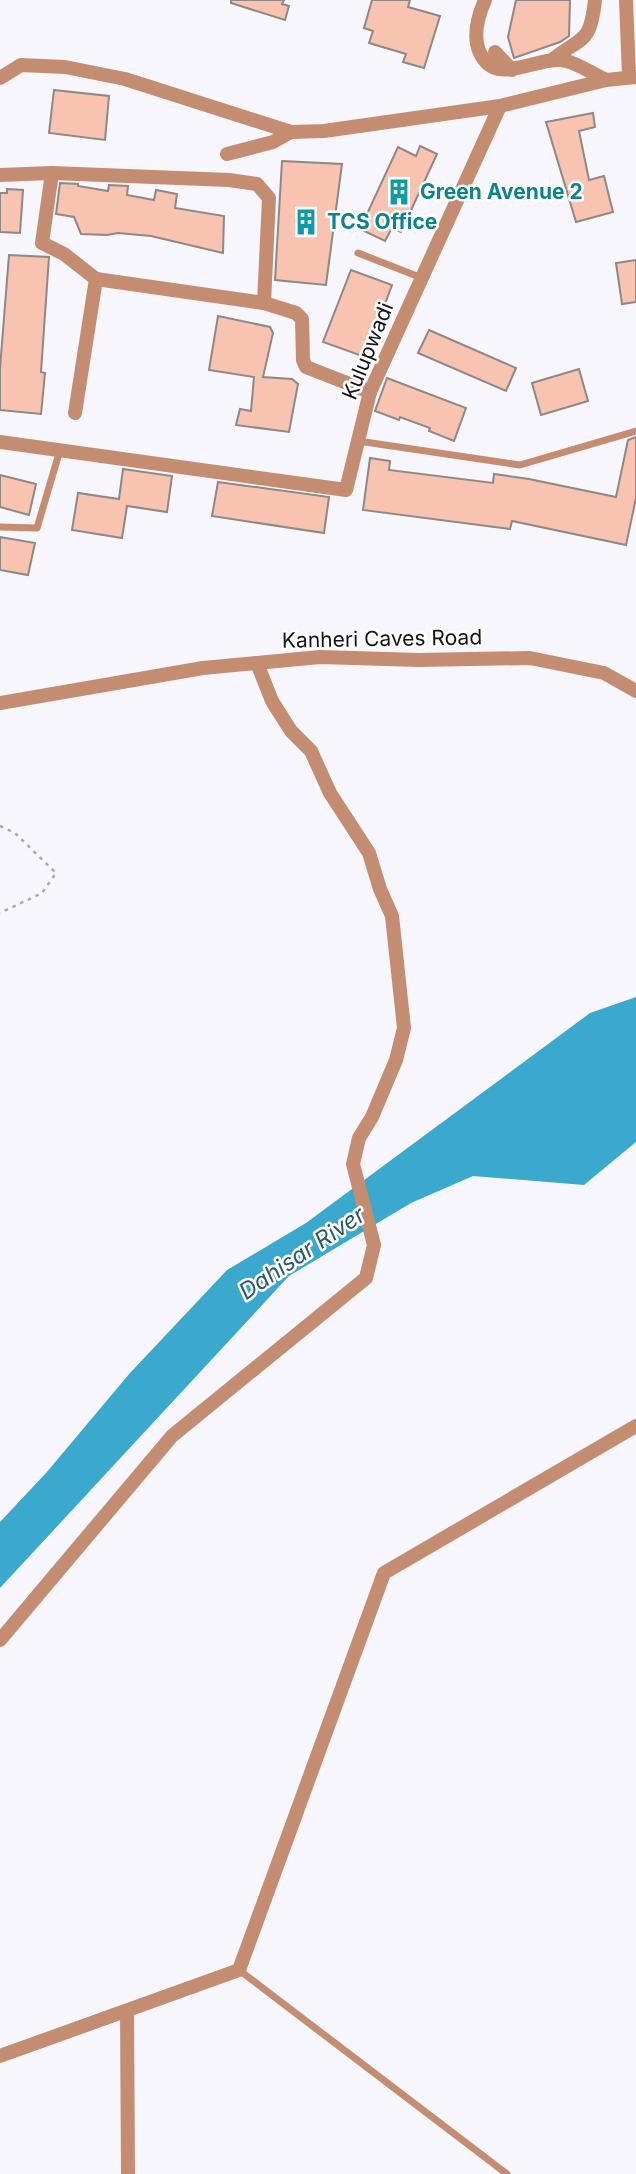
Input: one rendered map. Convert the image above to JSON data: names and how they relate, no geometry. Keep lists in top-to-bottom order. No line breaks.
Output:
{"streets":{"street":["Kulupwadi","Kanheri Caves Road"]},"water":["Dahisar River"],"places":{"building":["Green Avenue 2","TCS Office"]}}
